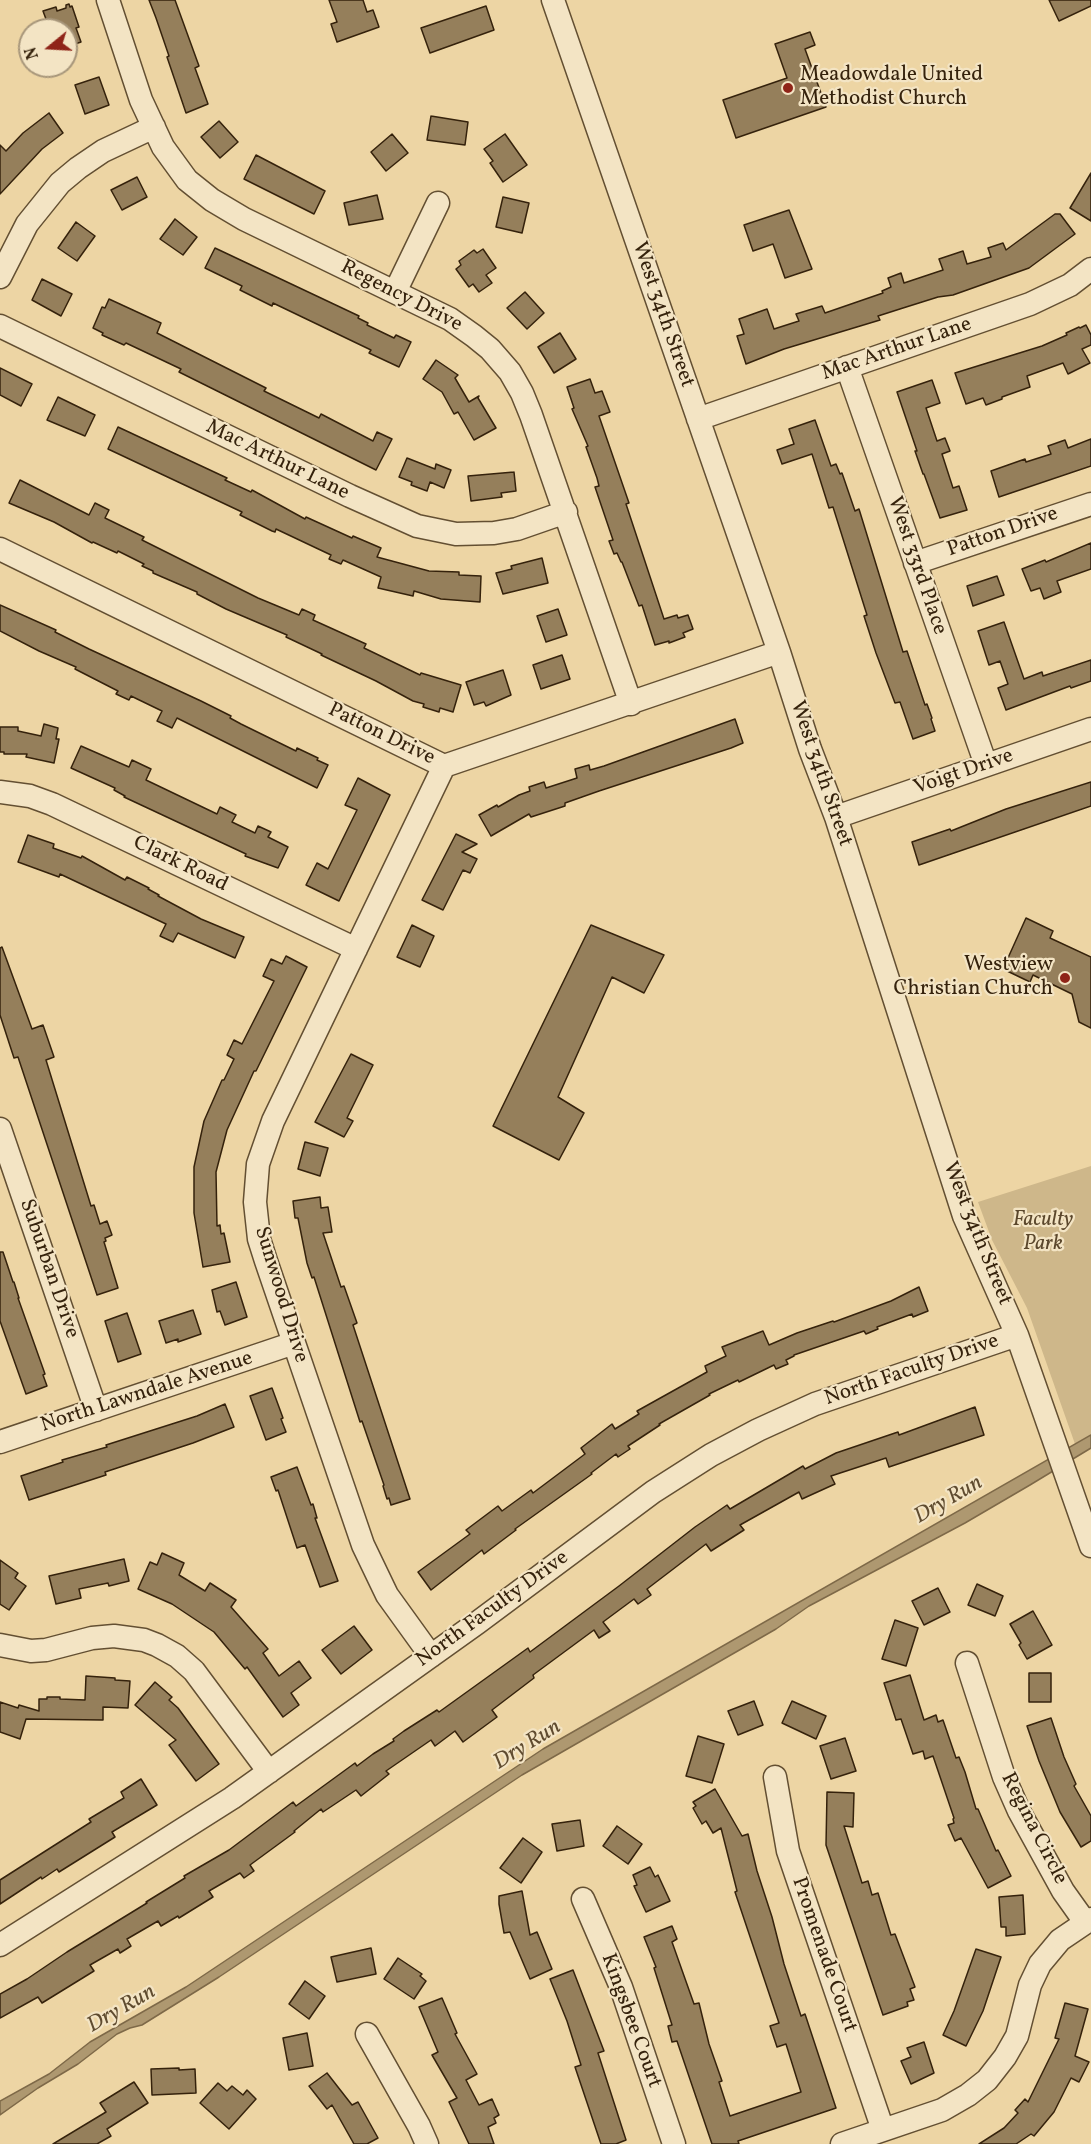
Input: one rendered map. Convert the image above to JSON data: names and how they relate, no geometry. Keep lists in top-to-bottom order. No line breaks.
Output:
{"streets":{"street":["Regency Drive","West 34th Street","Mac Arthur Lane","Patton Drive","West 33rd Place","Voigt Drive","Clark Road","Suburban Drive","Sunwood Drive","North Faculty Drive","North Lawndale Avenue","Regina Circle","Promenade Court","Kingsbee Court"]},"crossings":[["Regency Drive","Mac Arthur Lane"],["Regency Drive","Patton Drive"],["West 34th Street","Mac Arthur Lane"],["West 34th Street","Patton Drive"],["West 34th Street","Voigt Drive"],["West 34th Street","North Faculty Drive"],["Mac Arthur Lane","West 33rd Place"],["Patton Drive","West 33rd Place"],["Patton Drive","Sunwood Drive"],["West 33rd Place","Voigt Drive"],["Clark Road","Sunwood Drive"],["Suburban Drive","North Lawndale Avenue"],["Sunwood Drive","North Faculty Drive"],["Sunwood Drive","North Lawndale Avenue"]],"water":["Dry Run"],"parks":["Faculty Park"],"places":["Meadowdale United Methodist Church","Westview Christian Church"],"north":"left"}
